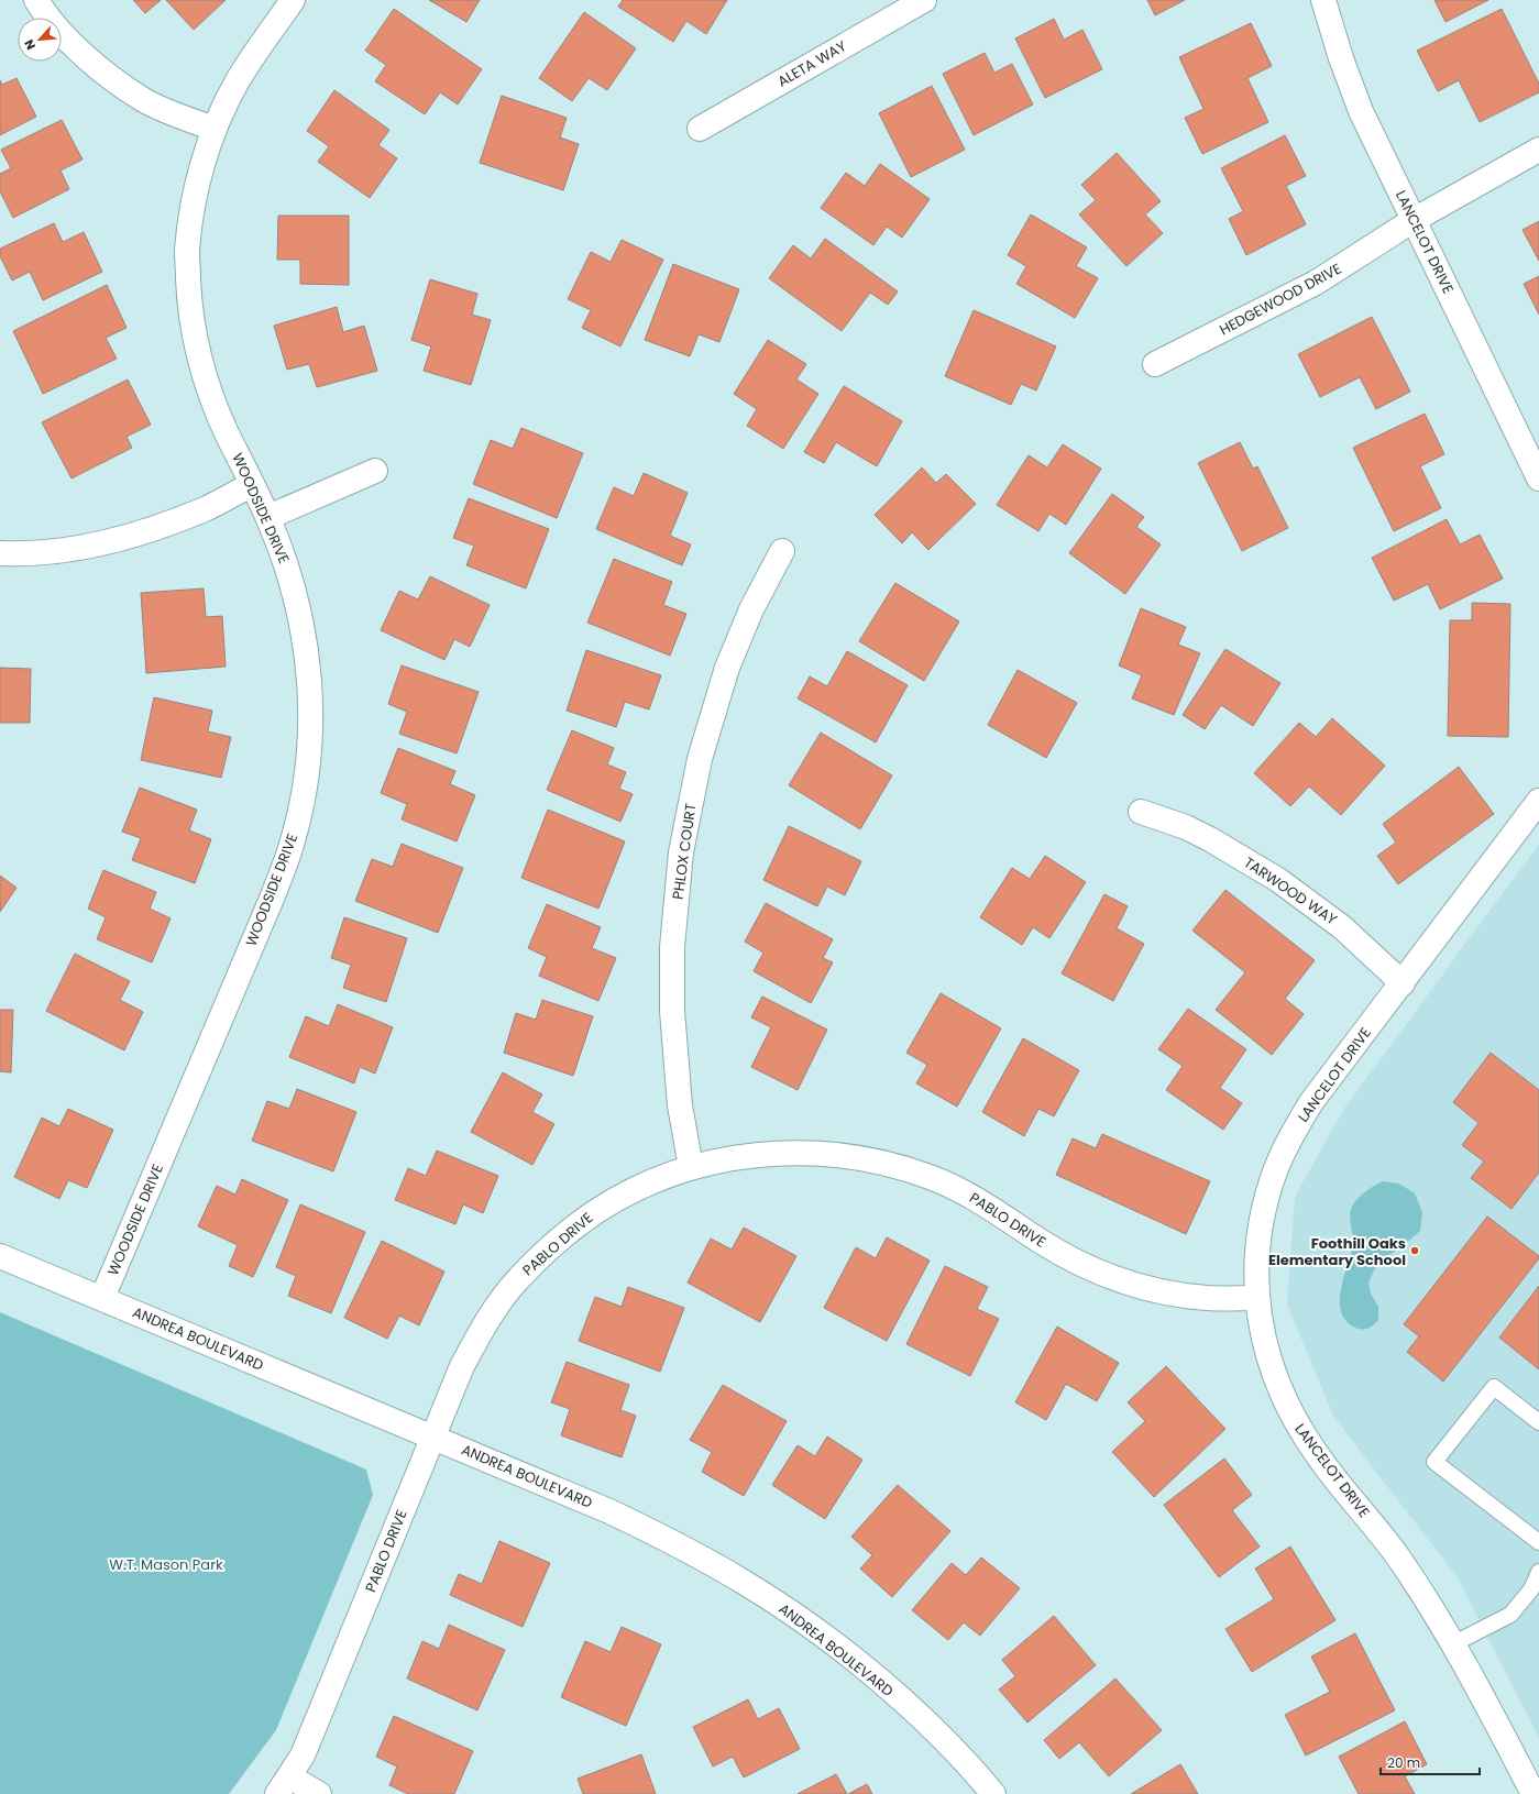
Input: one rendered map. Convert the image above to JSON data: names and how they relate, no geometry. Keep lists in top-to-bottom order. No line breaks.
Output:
{"streets":{"street":["ALETA WAY","LANCELOT DRIVE","HEDGEWOOD DRIVE","WOODSIDE DRIVE","PHLOX COURT","TARWOOD WAY","PABLO DRIVE","ANDREA BOULEVARD"]},"crossings":[["LANCELOT DRIVE","HEDGEWOOD DRIVE"],["LANCELOT DRIVE","TARWOOD WAY"],["LANCELOT DRIVE","PABLO DRIVE"],["WOODSIDE DRIVE","ANDREA BOULEVARD"],["PHLOX COURT","PABLO DRIVE"],["PABLO DRIVE","ANDREA BOULEVARD"]],"parks":["W.T. Mason Park"],"places":["Foothill Oaks Elementary School"],"scale_bar":"20 m","north":"bottom left"}
